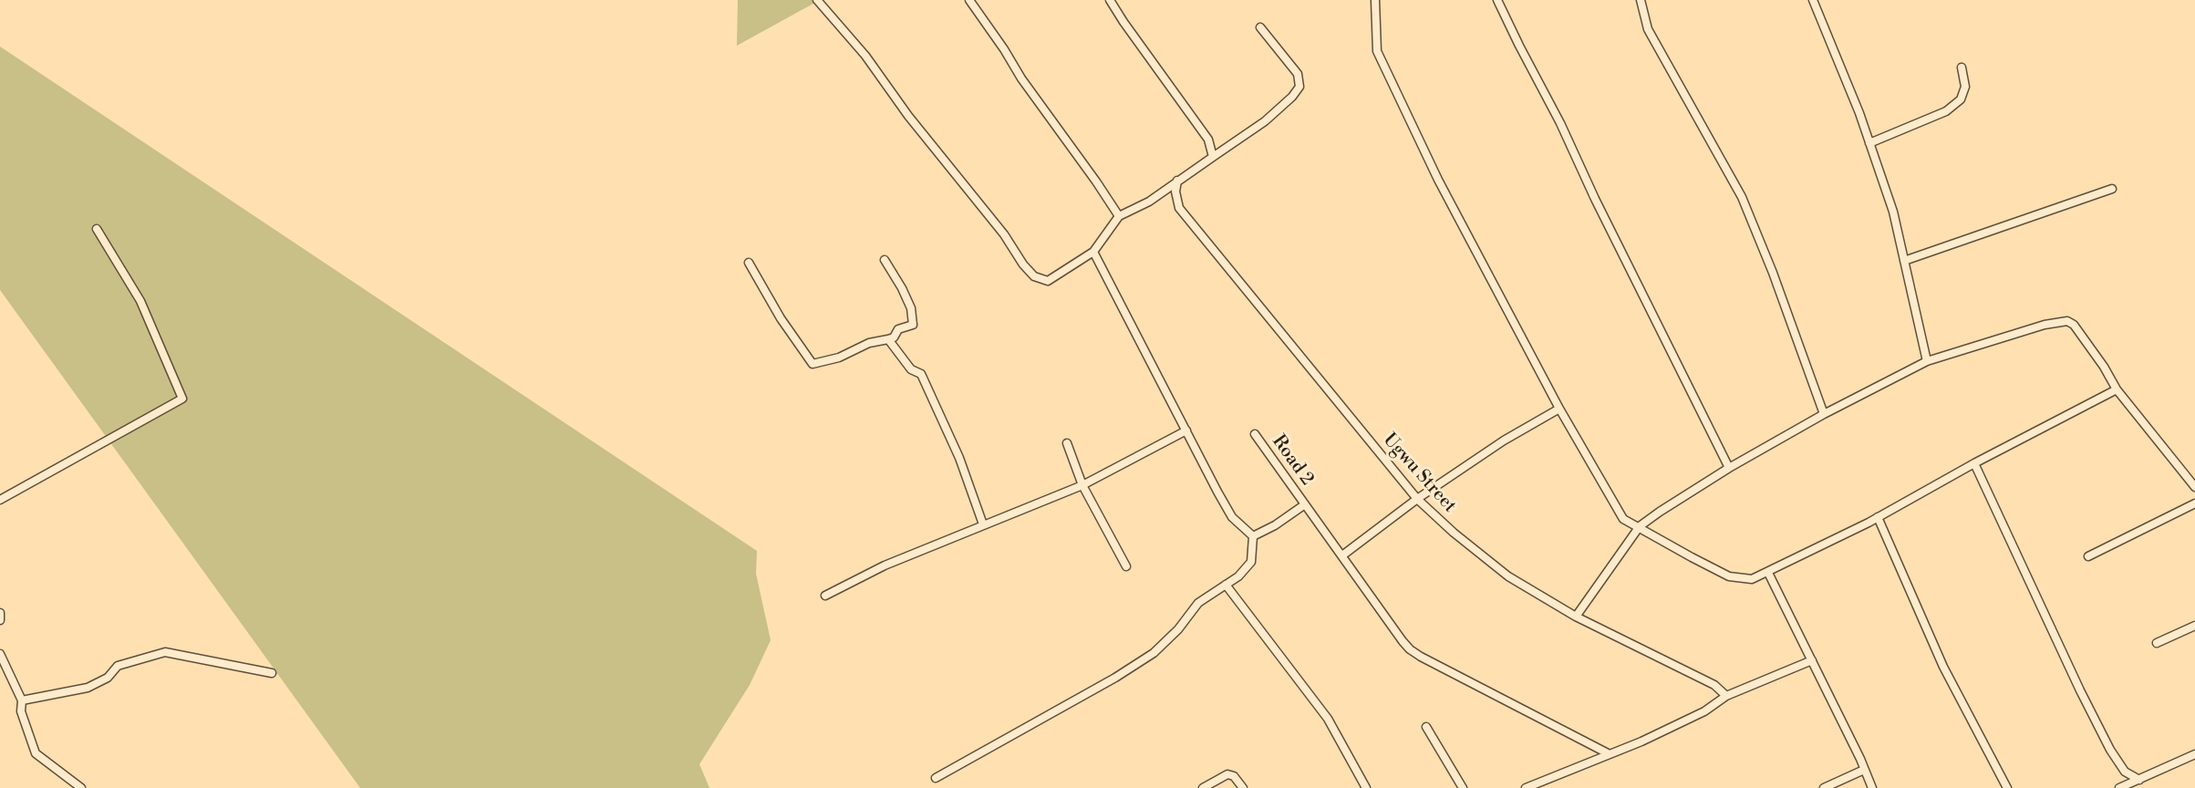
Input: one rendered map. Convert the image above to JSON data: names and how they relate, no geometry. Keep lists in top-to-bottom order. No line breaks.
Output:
{"streets":{"street":["Road 2","Ugwu Street"]}}
